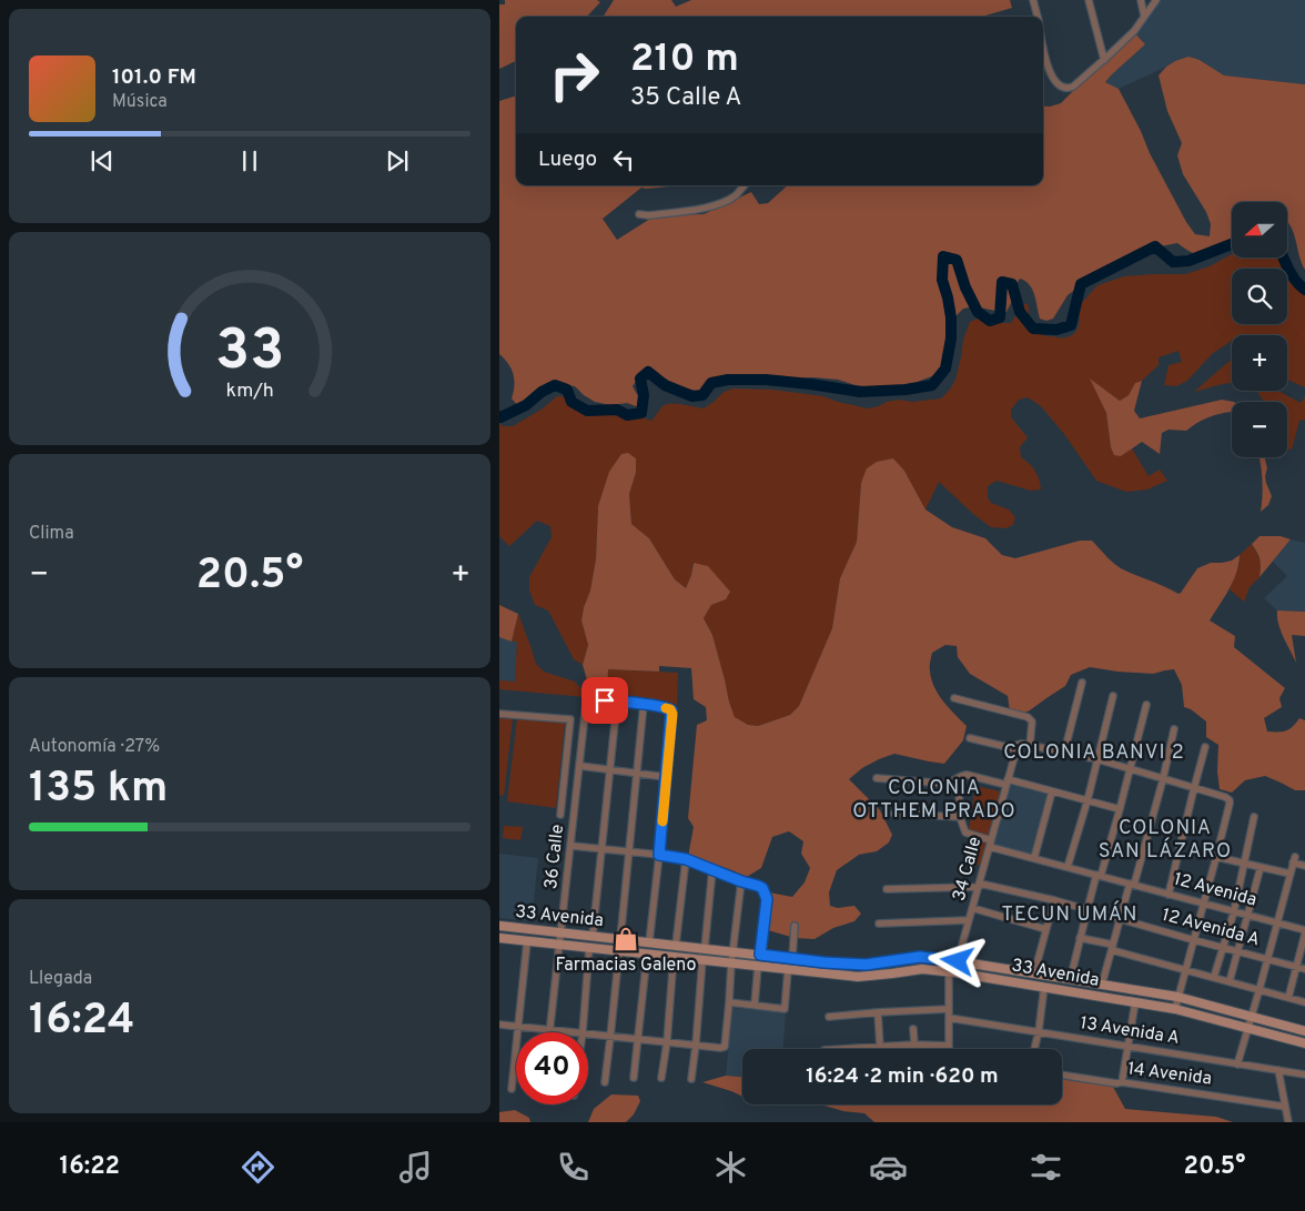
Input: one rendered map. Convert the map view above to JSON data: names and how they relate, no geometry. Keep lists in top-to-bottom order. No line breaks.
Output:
{"streets":{"street":["36 Calle","34 Calle","12 Avenida","33 Avenida","12 Avenida A","13 Avenida A","14 Avenida"]},"crossings":[["36 Calle","33 Avenida"],["34 Calle","12 Avenida"],["34 Calle","33 Avenida"],["34 Calle","12 Avenida A"],["34 Calle","13 Avenida A"]],"districts":["COLONIA BANVI 2","COLONIA OTTHEM PRADO","COLONIA SAN LÁZARO","TECUN UMÁN"],"places":{"shop":["Farmacias Galeno"]},"north":"left","page":{"turn":["210 m","35 Calle A"],"song":["101.0 FM","Música"],"then":"Luego","map_buttons":["+","−"],"tile":["Clima",["Autonomía · 27%","135 km"],["Llegada","16:24"]],"heat":["−","20.5°","+"],"limit":"40","trip":"16:24 · 2 min · 620 m","tabs":["16:22","20.5°"],"gauge":["33","km/h"]}}
